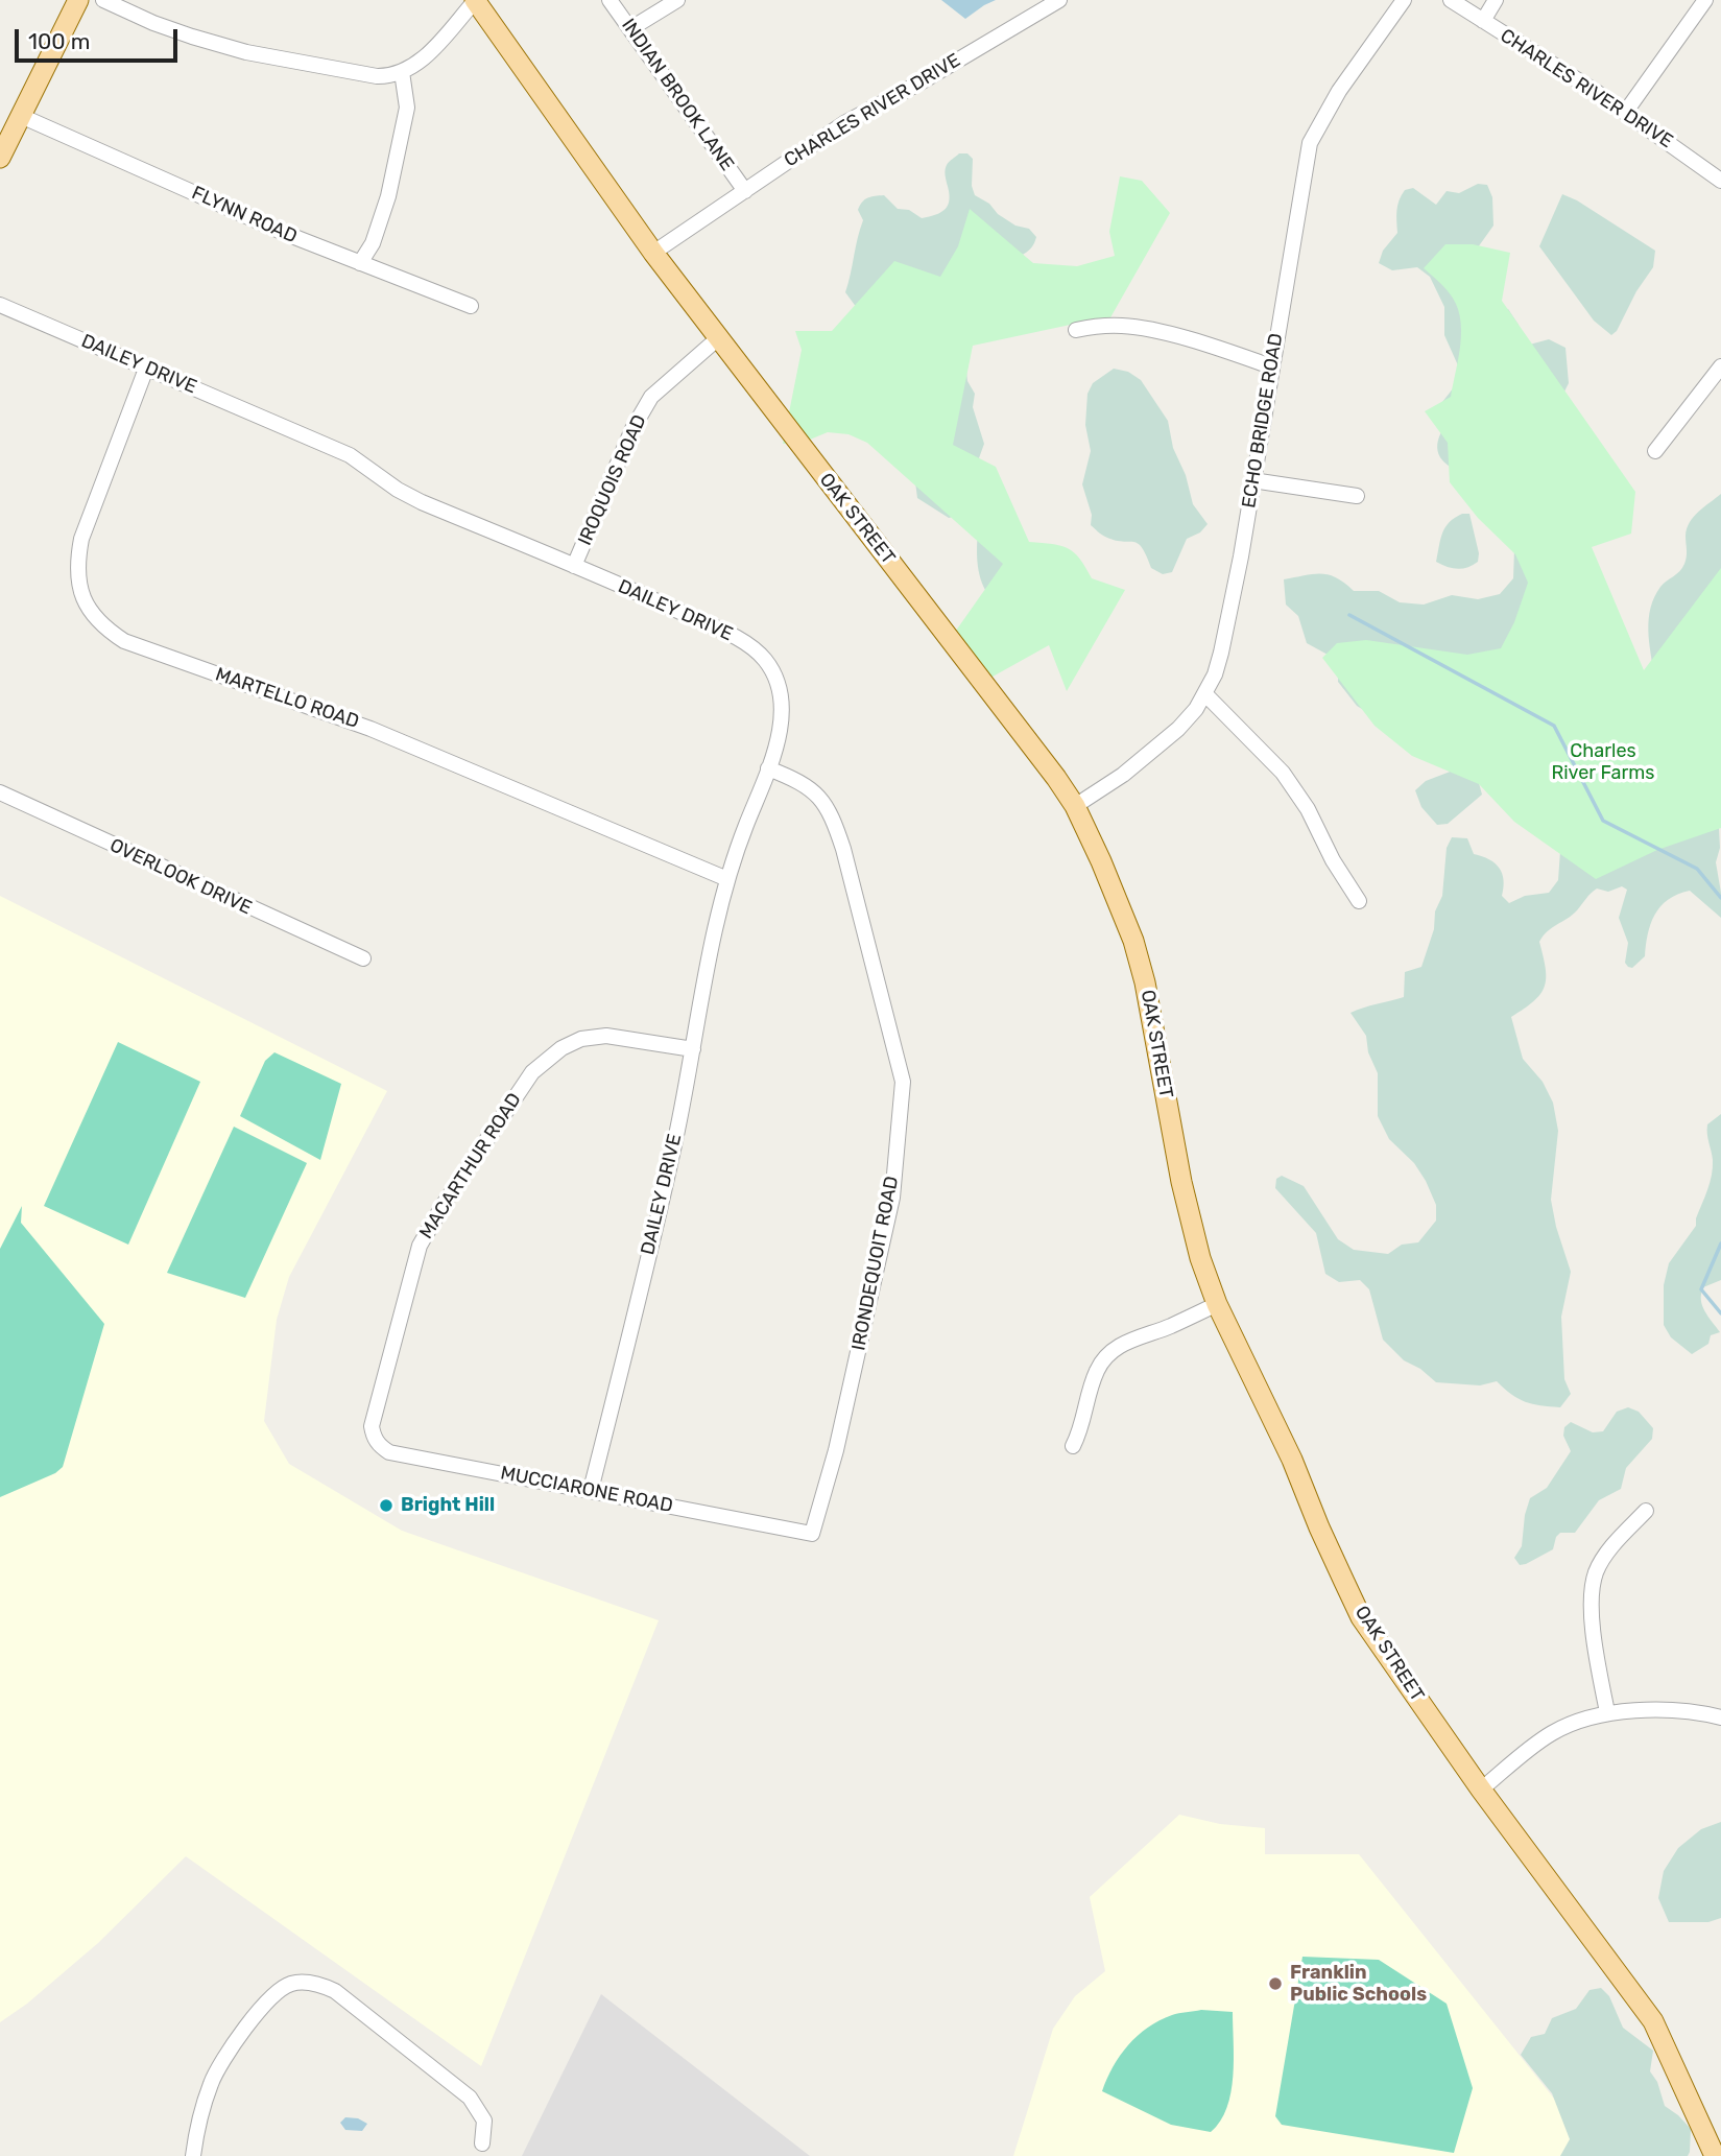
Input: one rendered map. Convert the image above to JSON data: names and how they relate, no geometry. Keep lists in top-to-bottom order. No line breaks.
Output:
{"streets":{"main road":["OAK STREET"],"street":["CHARLES RIVER DRIVE","INDIAN BROOK LANE","FLYNN ROAD","DAILEY DRIVE","ECHO BRIDGE ROAD","IROQUOIS ROAD","MARTELLO ROAD","OVERLOOK DRIVE","MACARTHUR ROAD","IRONDEQUOIT ROAD","MUCCIARONE ROAD"]},"crossings":[["CHARLES RIVER DRIVE","INDIAN BROOK LANE"],["CHARLES RIVER DRIVE","OAK STREET"],["DAILEY DRIVE","IROQUOIS ROAD"],["DAILEY DRIVE","MARTELLO ROAD"],["DAILEY DRIVE","MACARTHUR ROAD"],["DAILEY DRIVE","IRONDEQUOIT ROAD"],["DAILEY DRIVE","MUCCIARONE ROAD"],["ECHO BRIDGE ROAD","OAK STREET"],["IROQUOIS ROAD","OAK STREET"],["MACARTHUR ROAD","MUCCIARONE ROAD"],["IRONDEQUOIT ROAD","MUCCIARONE ROAD"]],"parks":["Charles River Farms"],"places":["Bright Hill","Franklin Public Schools"],"scale_bar":"100 m"}
